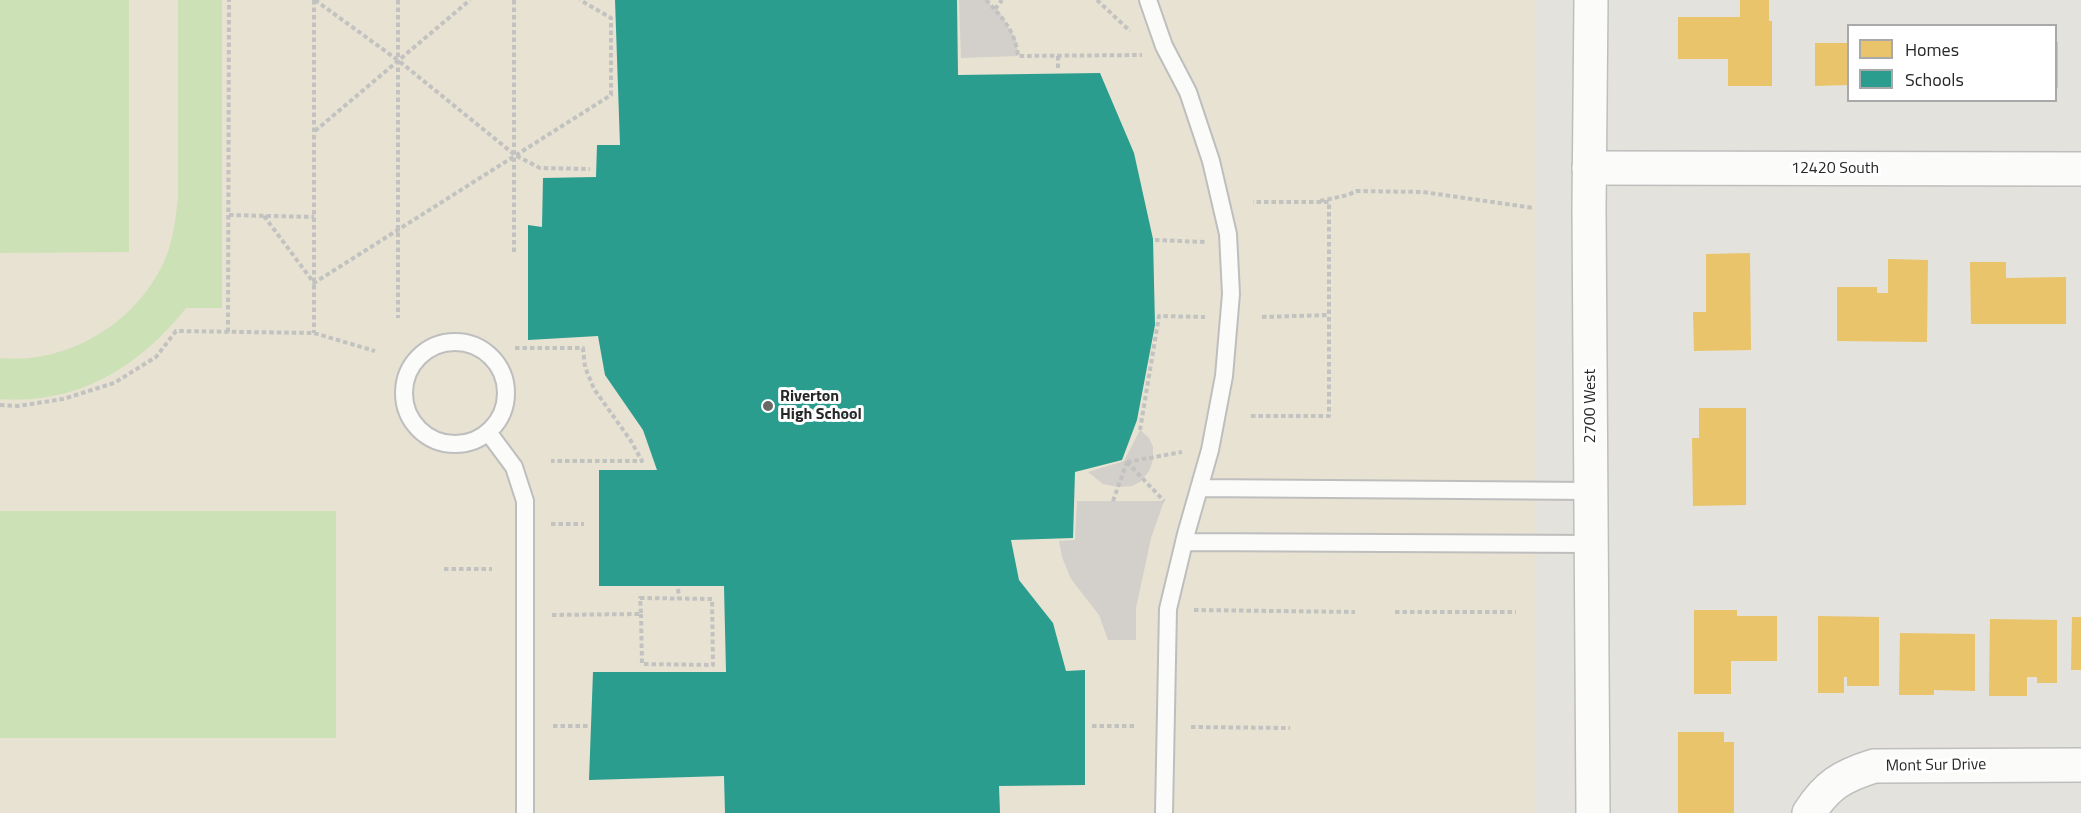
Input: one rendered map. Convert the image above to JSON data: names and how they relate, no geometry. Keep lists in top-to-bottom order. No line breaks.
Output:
{"streets":{"main road":["12420 South","2700 West","Mont Sur Drive"]},"crossings":[["12420 South","2700 West"]],"places":["Riverton High School"],"legend":["Homes","Schools"]}
